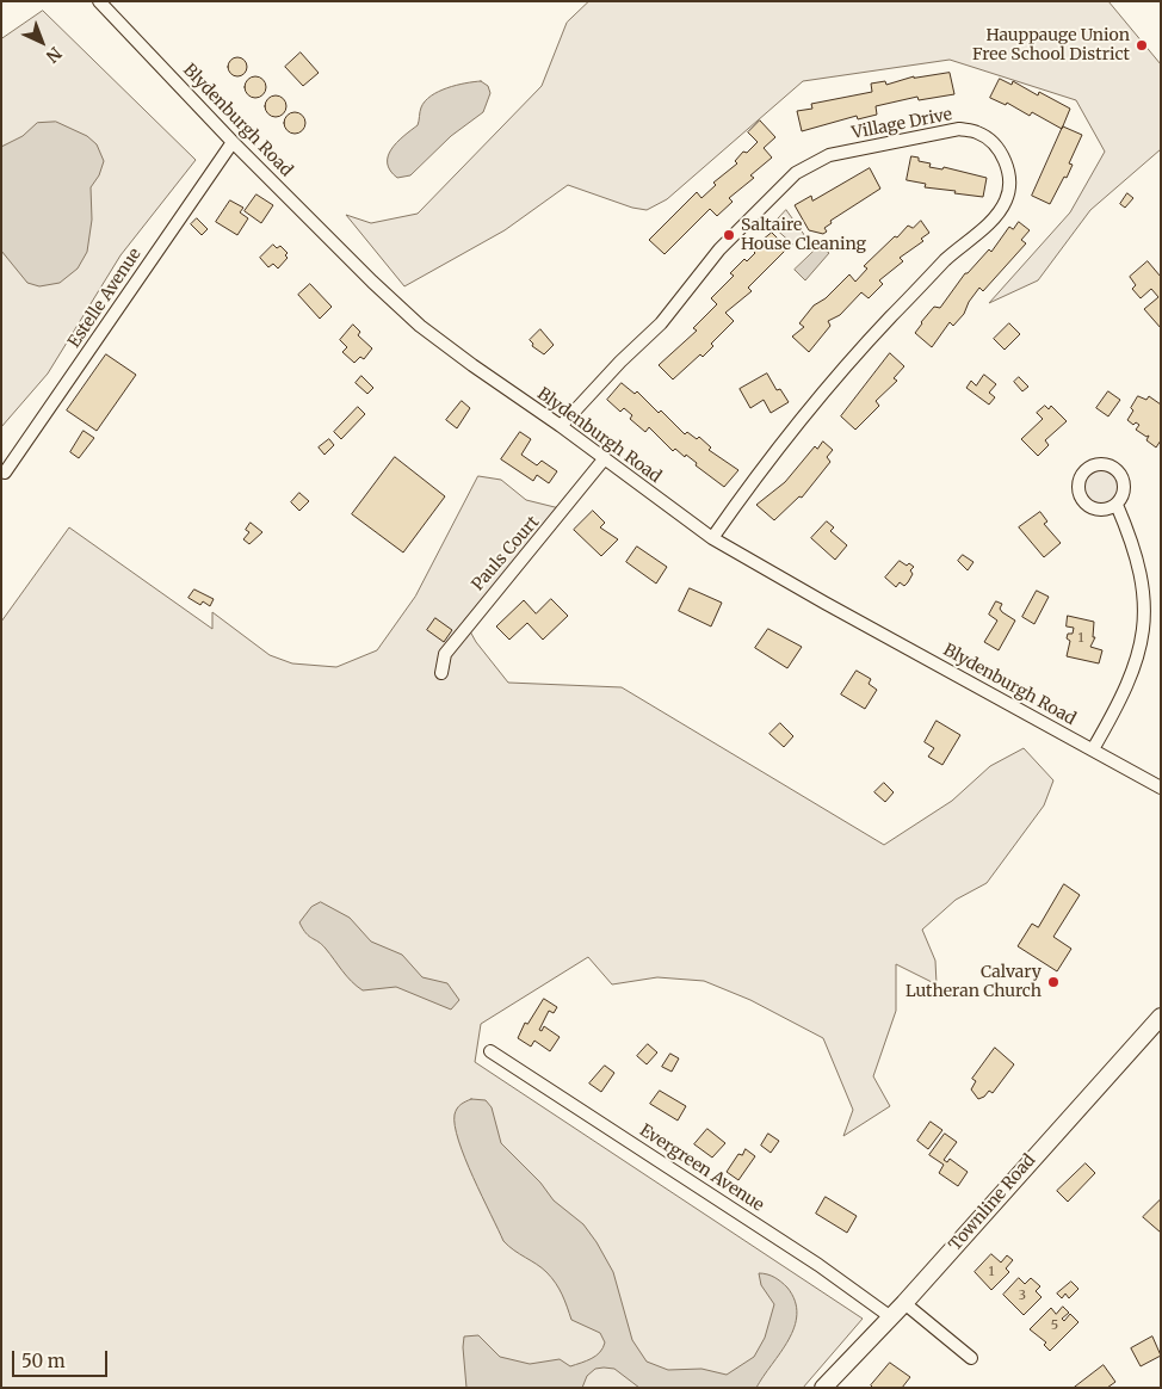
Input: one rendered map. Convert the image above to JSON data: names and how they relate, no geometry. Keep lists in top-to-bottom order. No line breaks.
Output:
{"streets":{"street":["Blydenburgh Road","Village Drive","Estelle Avenue","Pauls Court","Evergreen Avenue","Townline Road"]},"crossings":[["Blydenburgh Road","Village Drive"],["Blydenburgh Road","Estelle Avenue"],["Blydenburgh Road","Pauls Court"],["Evergreen Avenue","Townline Road"]],"places":["Hauppauge Union Free School District","Saltaire House Cleaning","Calvary Lutheran Church"],"house_numbers":["1","1","3","5"],"scale_bar":"50 m","north":"bottom right"}
